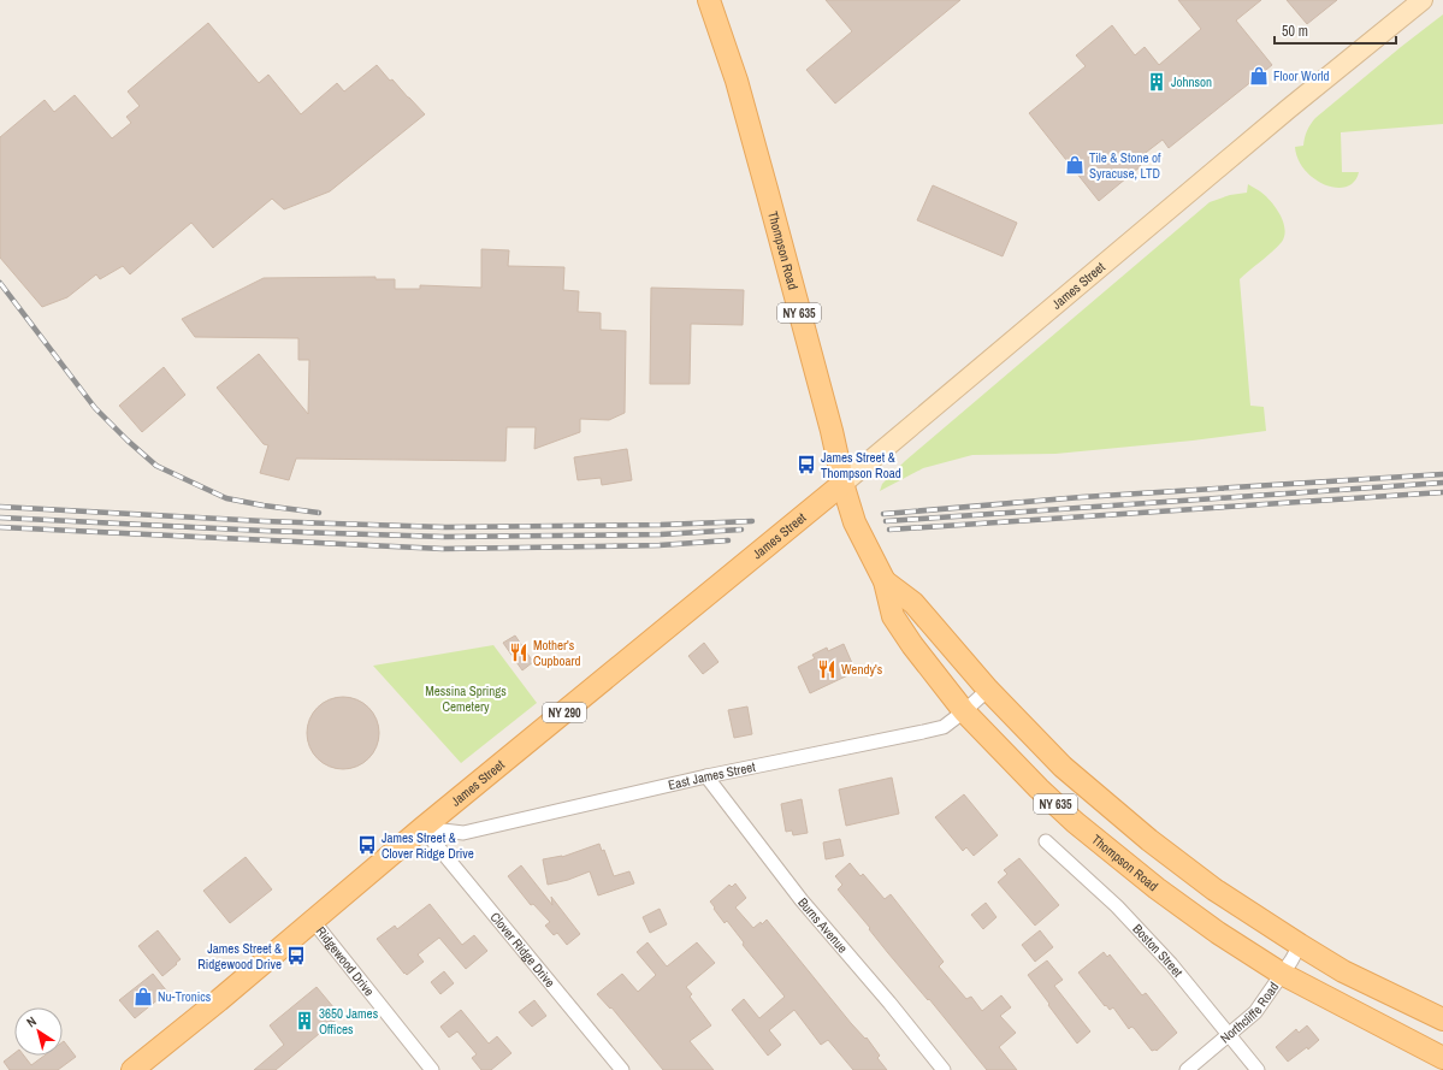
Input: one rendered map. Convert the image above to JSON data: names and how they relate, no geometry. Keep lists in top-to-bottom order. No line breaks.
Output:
{"streets":{"main road":["Thompson Road","James Street","NY 635","NY 290"],"street":["East James Street","Burns Avenue","Clover Ridge Drive","Boston Street","Ridgewood Drive","Northcliffe Road"]},"crossings":[["Thompson Road","James Street"],["Thompson Road","East James Street"],["Thompson Road","Northcliffe Road"],["James Street","East James Street"],["James Street","Clover Ridge Drive"],["James Street","Ridgewood Drive"],["East James Street","Burns Avenue"],["East James Street","Clover Ridge Drive"],["Boston Street","Northcliffe Road"]],"parks":["Messina Springs Cemetery"],"places":{"shop":["Floor World","Tile & Stone of Syracuse, LTD","Nu-Tronics"],"building":["Johnson","3650 James Offices"],"bus stop":["James Street & Thompson Road","James Street & Clover Ridge Drive","James Street & Ridgewood Drive"],"restaurant":["Mother's Cupboard","Wendy's"]},"scale_bar":"50 m","north":"top left"}
